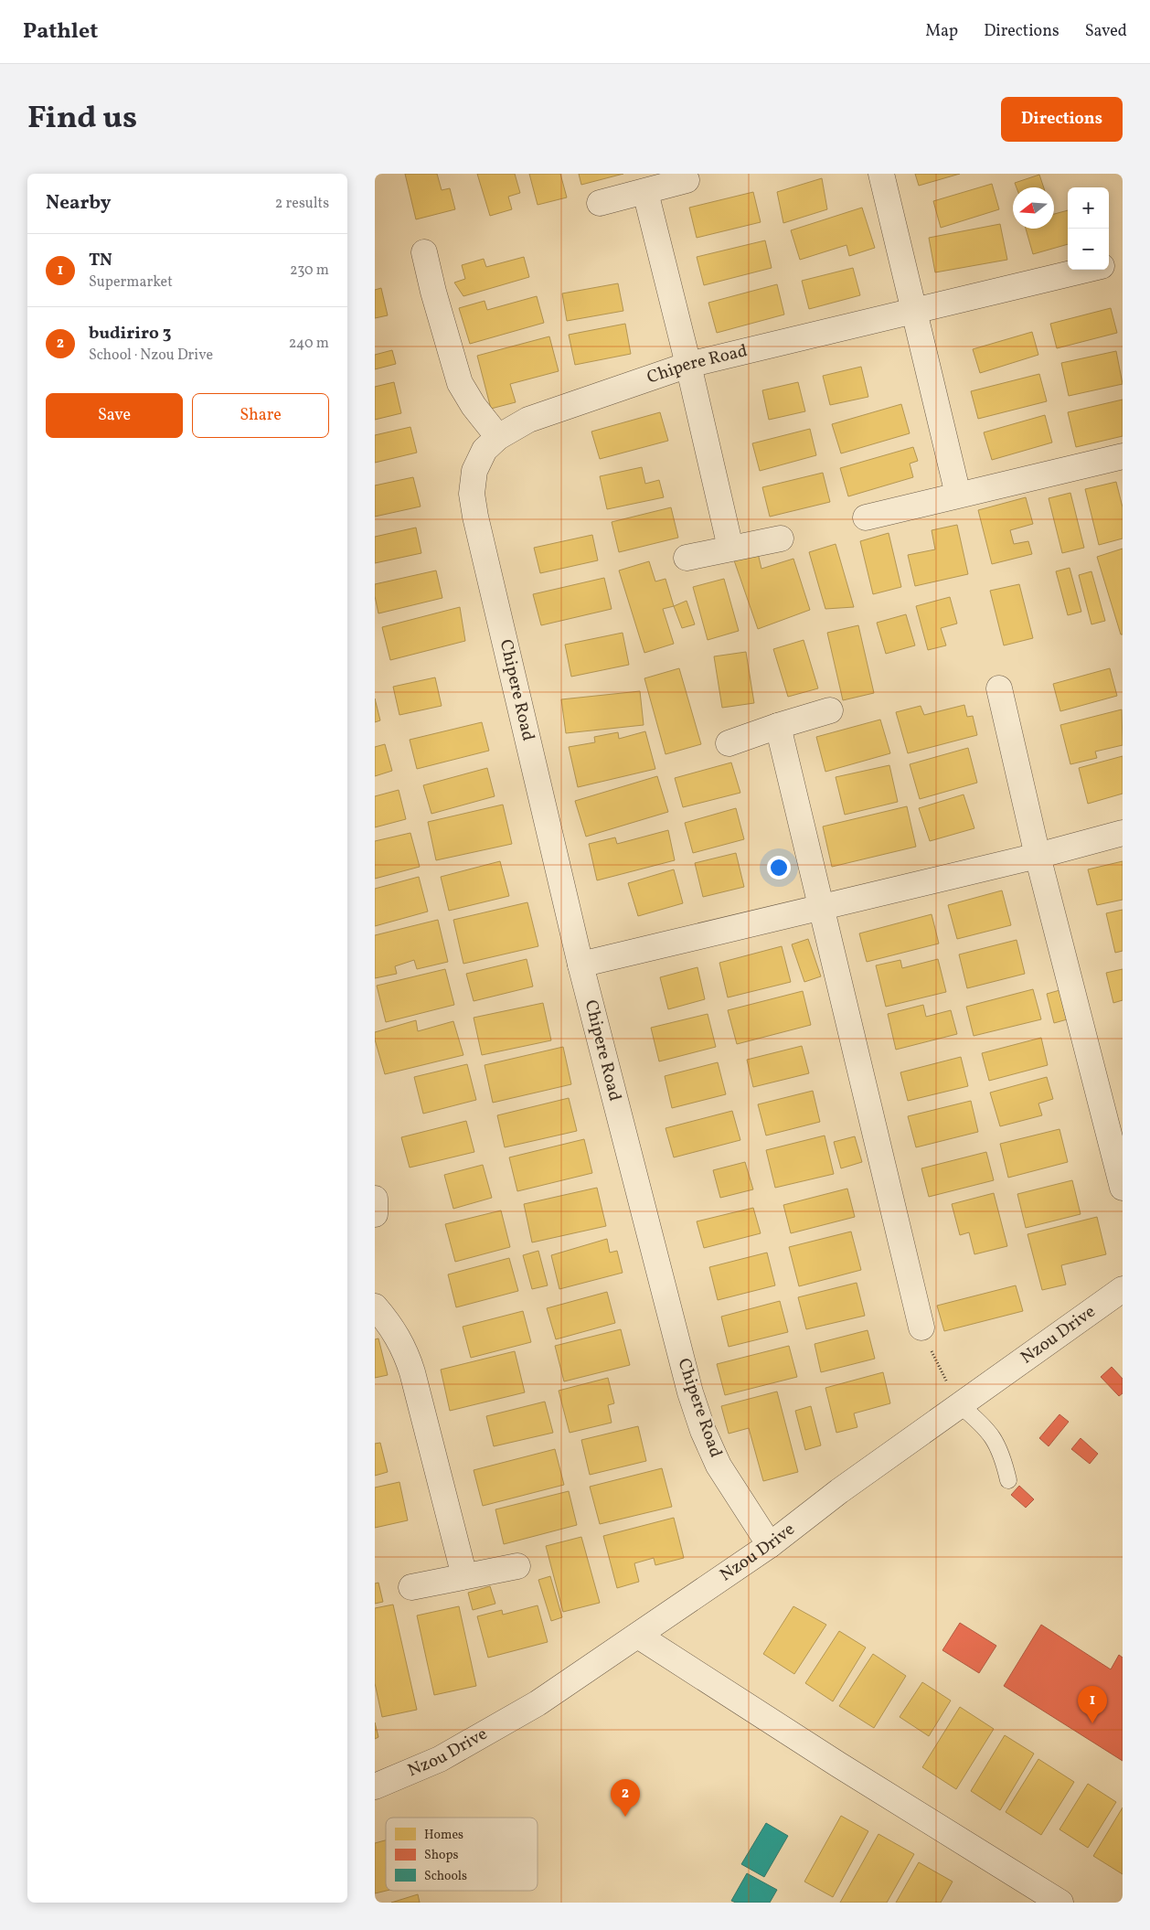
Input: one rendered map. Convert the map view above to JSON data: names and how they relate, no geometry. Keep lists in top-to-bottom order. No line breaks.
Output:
{"streets":{"street":["Chipere Road","Nzou Drive"]},"crossings":[["Chipere Road","Nzou Drive"]],"legend":["Homes","Shops","Schools"],"north":"left","page":{"header":"Pathlet","nav":["Map","Directions","Saved"],"title":"Find us","buttons":["Directions",["Save","Share"]],"heading":["Nearby","2 results"],"map_buttons":["+","−"],"list":[{"mark":"1","name":"TN","note":"Supermarket","value":"230 m"},{"mark":"2","name":"budiriro 3","note":"School · Nzou Drive","value":"240 m"}],"pins":["1","2"]}}
